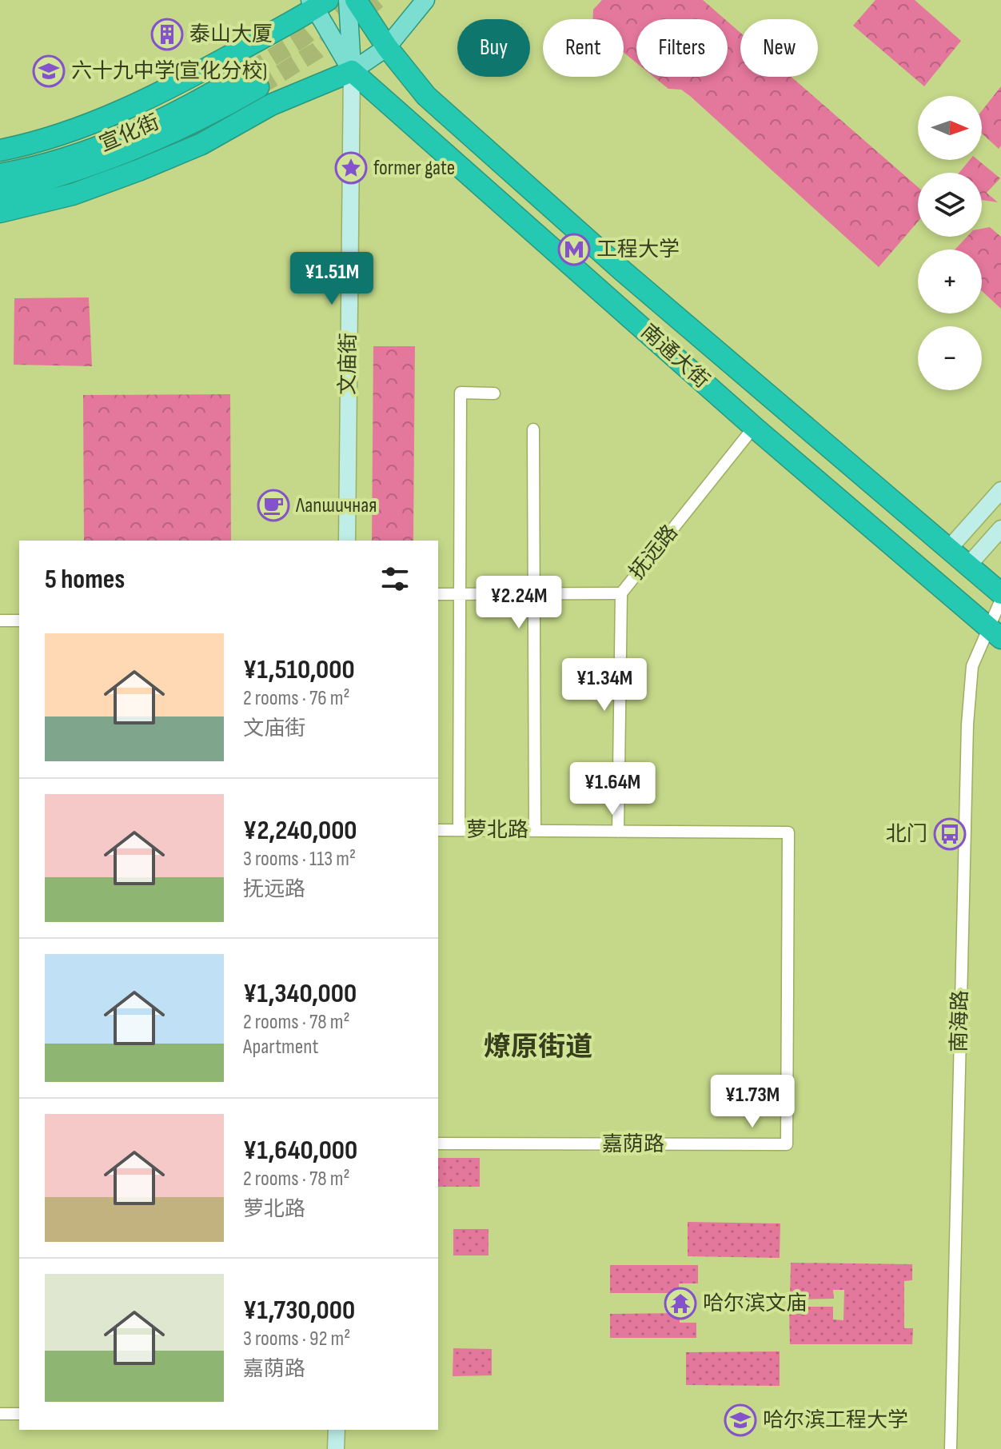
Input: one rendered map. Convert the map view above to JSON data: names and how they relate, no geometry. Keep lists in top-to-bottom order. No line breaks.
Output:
{"streets":{"highway":["宣化街","南通大街"],"main road":["文庙街"],"street":["抚远路","萝北路","南海路","嘉荫路"]},"crossings":[["南通大街","文庙街"],["南通大街","抚远路"],["南通大街","南海路"],["萝北路","嘉荫路"]],"districts":["燎原街道"],"places":{"building":["泰山大厦"],"school or university":["六十九中学(宣化分校)","哈尔滨工程大学"],"place":["former gate"],"metro station":["工程大学"],"cafe":["Лапшичная"],"bus stop":["北门"],"temple":["哈尔滨文庙"]},"north":"right","page":{"chip":["Buy","Rent","Filters","New"],"map_buttons":["+","−"],"price":["¥1.51M","¥2.24M","¥1.34M","¥1.64M","¥1.73M"],"heading":"5 homes","list":[{"name":"¥1,510,000","note":"2 rooms · 76 m² · 文庙街"},{"name":"¥2,240,000","note":"3 rooms · 113 m² · 抚远路"},{"name":"¥1,340,000","note":"2 rooms · 78 m² · Apartment"},{"name":"¥1,640,000","note":"2 rooms · 78 m² · 萝北路"},{"name":"¥1,730,000","note":"3 rooms · 92 m² · 嘉荫路"}]}}
